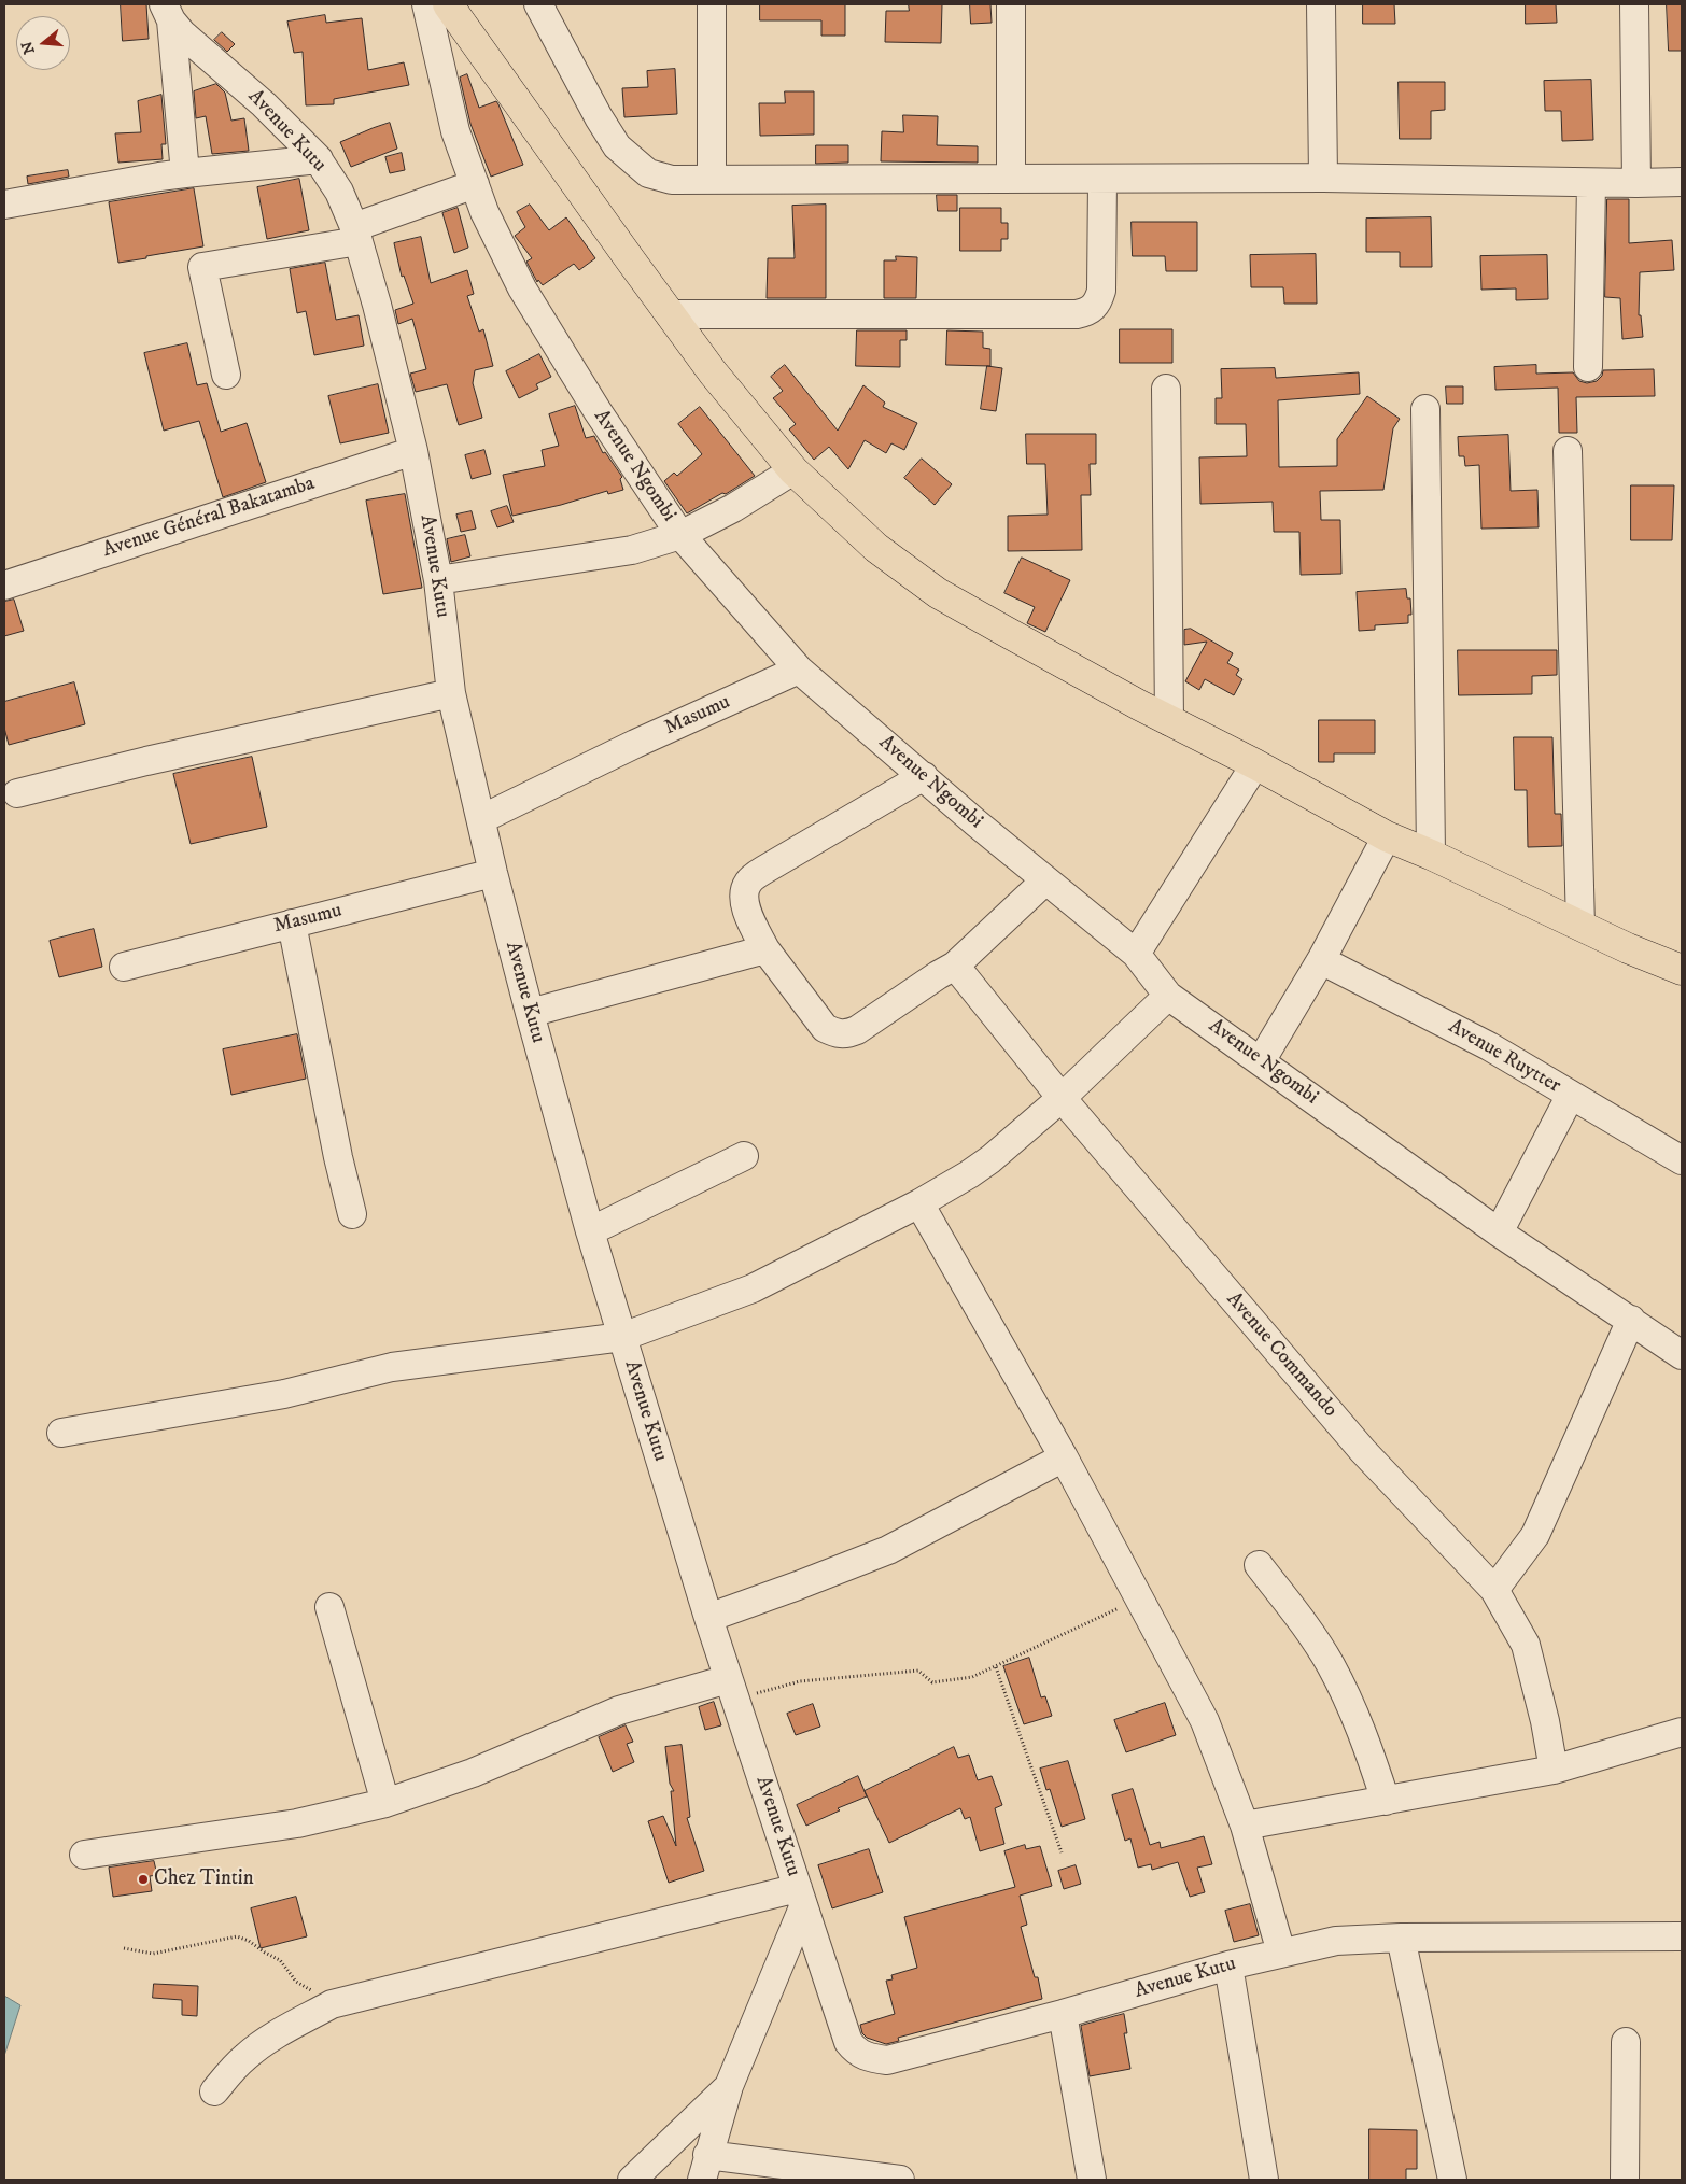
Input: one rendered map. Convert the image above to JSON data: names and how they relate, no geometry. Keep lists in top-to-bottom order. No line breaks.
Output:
{"streets":{"street":["Avenue Kutu","Avenue Ngombi","Avenue Général Bakatamba","Masumu","Avenue Ruytter","Avenue Commando"]},"crossings":[["Avenue Kutu","Avenue Général Bakatamba"],["Avenue Kutu","Masumu"],["Avenue Ngombi","Masumu"]],"places":["Chez Tintin"],"north":"left"}
